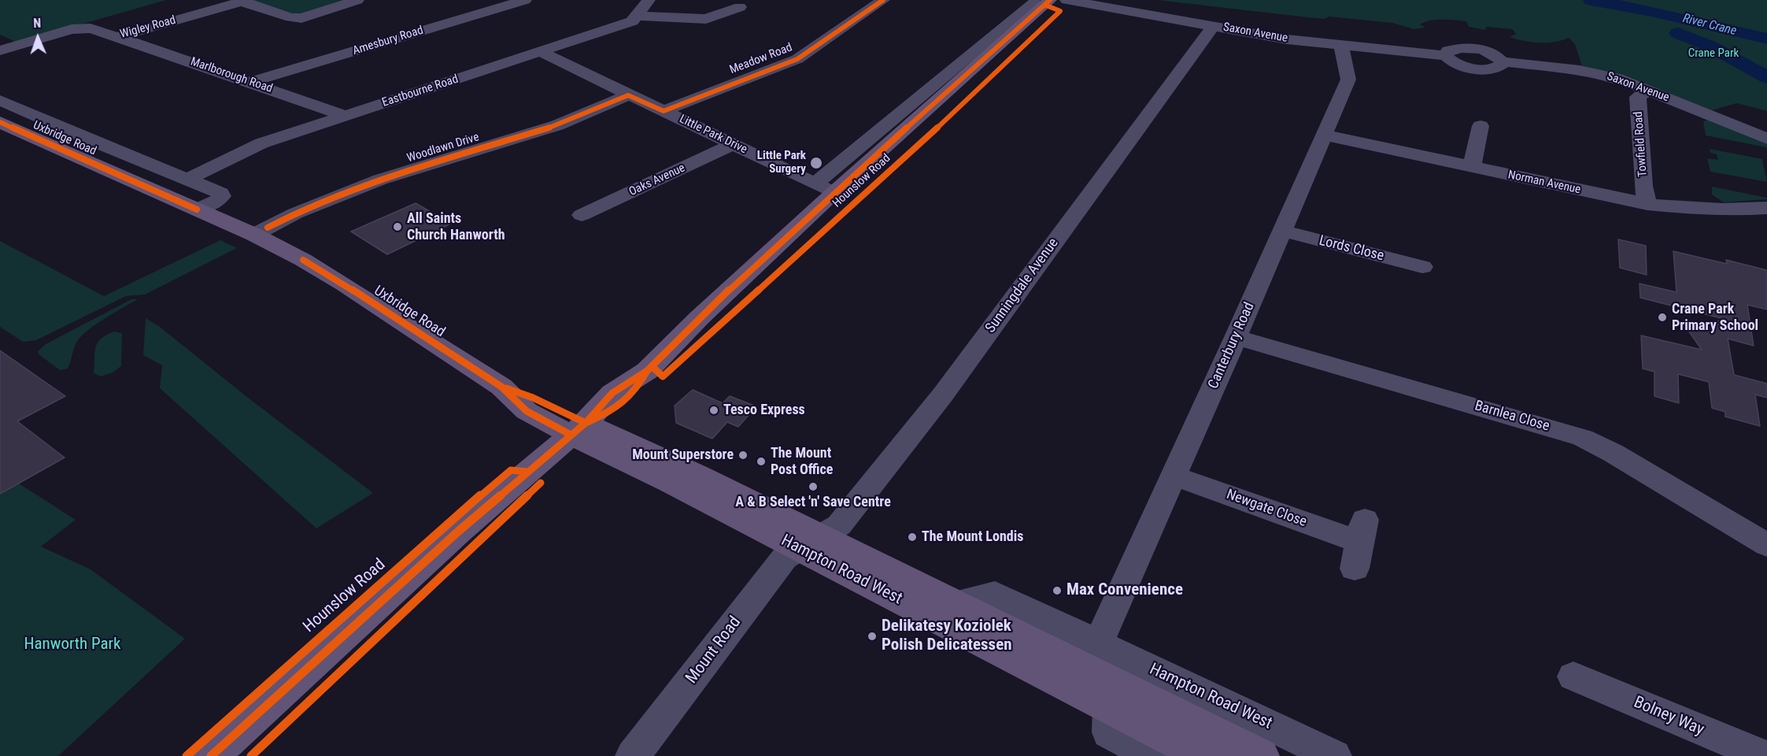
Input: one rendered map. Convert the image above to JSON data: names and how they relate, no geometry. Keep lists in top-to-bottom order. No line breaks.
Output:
{"streets":{"main road":["Uxbridge Road","Hounslow Road","Hampton Road West"],"street":["Wigley Road","Saxon Avenue","Amesbury Road","Meadow Road","Marlborough Road","Eastbourne Road","Little Park Drive","Towfield Road","Woodlawn Drive","Oaks Avenue","Norman Avenue","Lords Close","Sunningdale Avenue","Canterbury Road","Barnlea Close","Newgate Close","Mount Road","Bolney Way"]},"crossings":[["Wigley Road","Marlborough Road"],["Saxon Avenue","Towfield Road"],["Saxon Avenue","Sunningdale Avenue"],["Saxon Avenue","Canterbury Road"],["Amesbury Road","Marlborough Road"],["Meadow Road","Little Park Drive"],["Marlborough Road","Eastbourne Road"],["Eastbourne Road","Little Park Drive"],["Eastbourne Road","Uxbridge Road"],["Little Park Drive","Woodlawn Drive"],["Little Park Drive","Oaks Avenue"],["Little Park Drive","Hounslow Road"],["Uxbridge Road","Woodlawn Drive"],["Uxbridge Road","Hounslow Road"],["Uxbridge Road","Hampton Road West"],["Towfield Road","Norman Avenue"],["Hounslow Road","Hampton Road West"],["Norman Avenue","Canterbury Road"],["Lords Close","Canterbury Road"],["Sunningdale Avenue","Hampton Road West"],["Sunningdale Avenue","Mount Road"],["Canterbury Road","Barnlea Close"],["Canterbury Road","Newgate Close"],["Canterbury Road","Hampton Road West"],["Hampton Road West","Mount Road"]],"water":["River Crane"],"parks":["Crane Park","Hanworth Park"],"places":["Little Park Surgery","All Saints Church Hanworth","Crane Park Primary School","Tesco Express","Mount Superstore","The Mount Post Office","A & B Select 'n' Save Centre","The Mount Londis","Max Convenience","Delikatesy Koziolek Polish Delicatessen"],"north":"top"}
